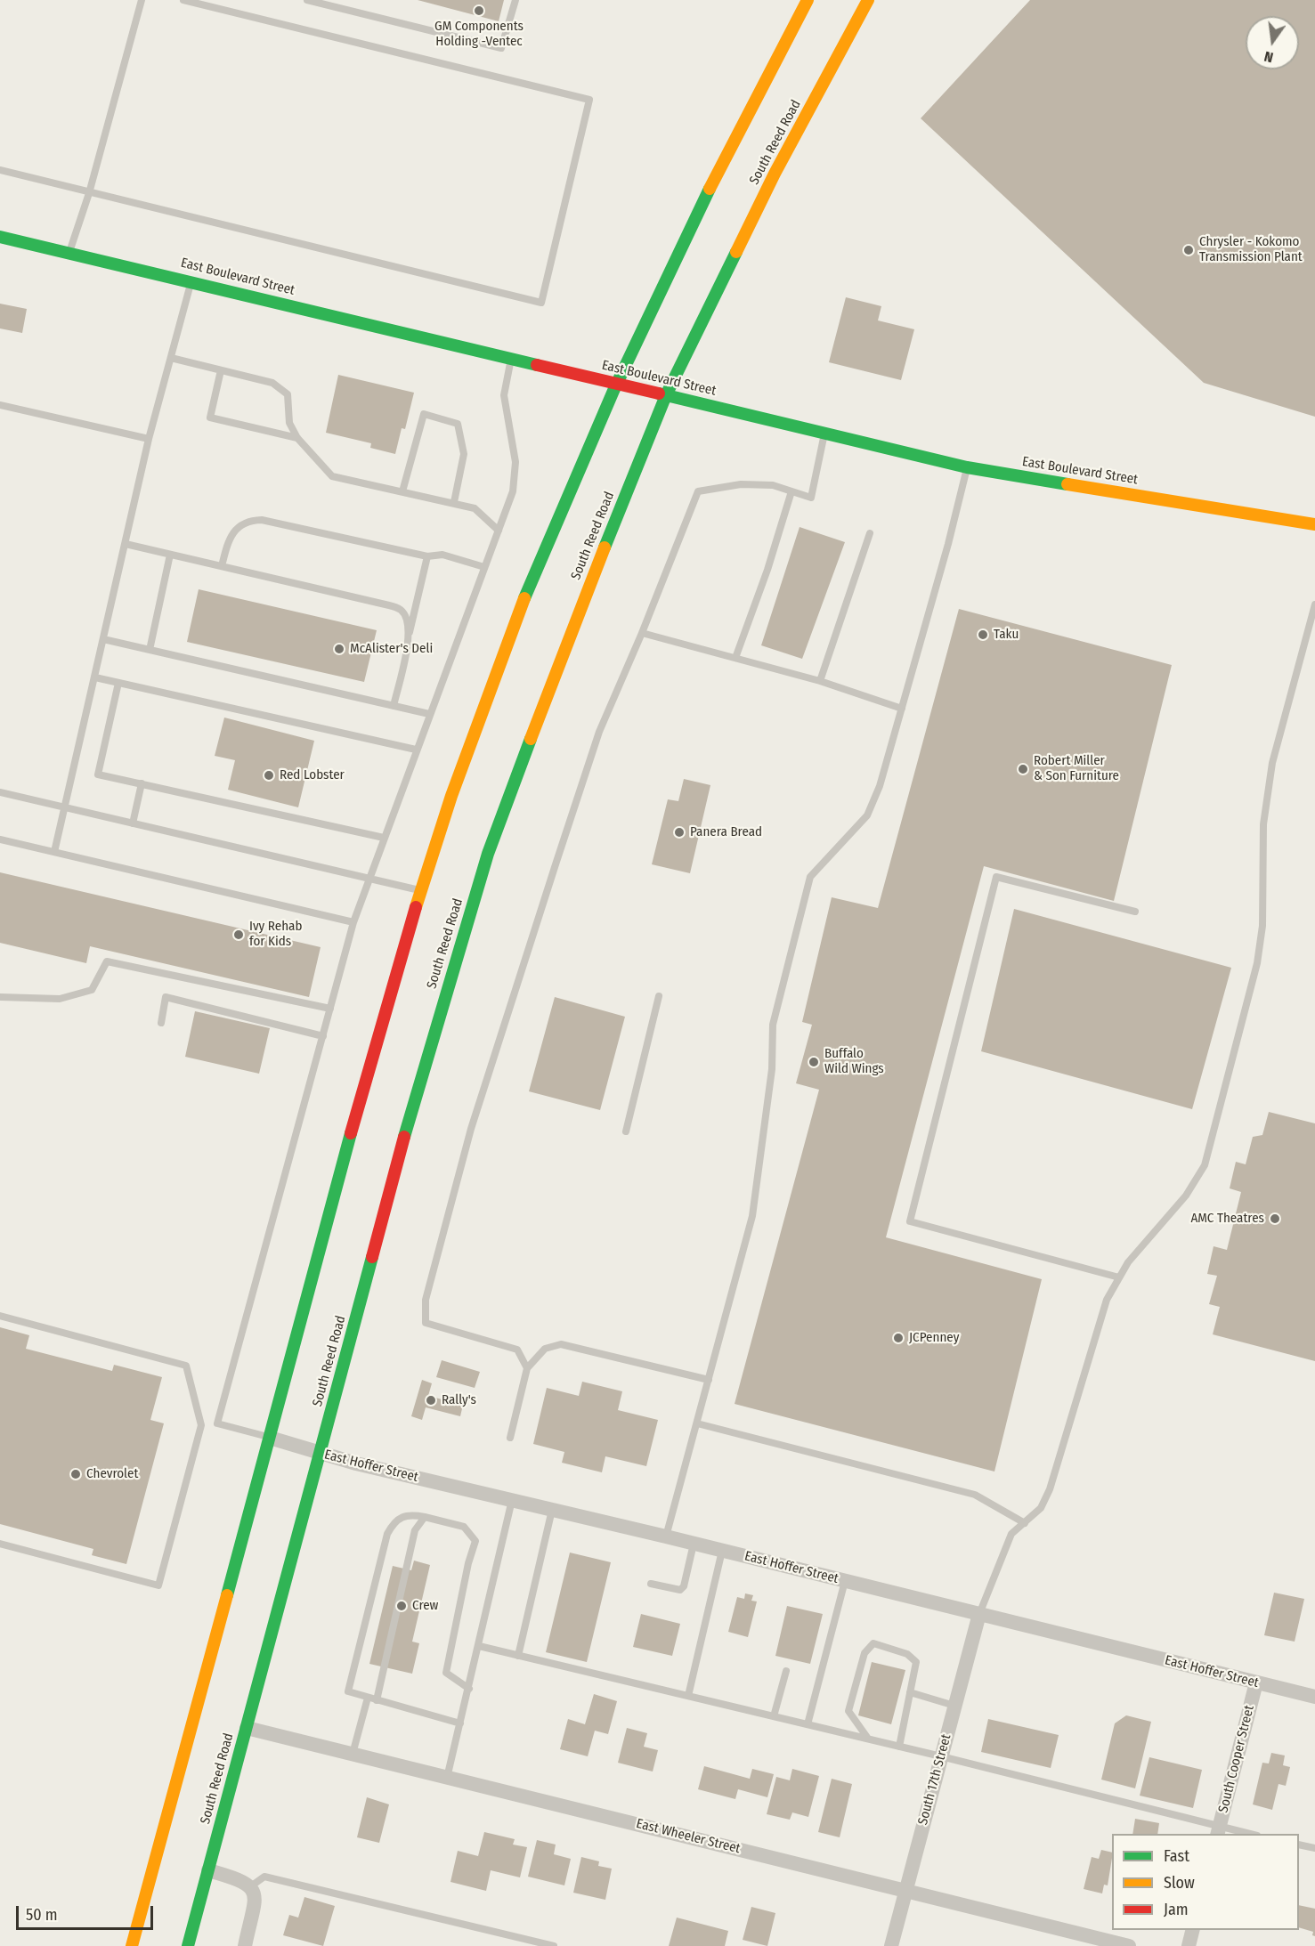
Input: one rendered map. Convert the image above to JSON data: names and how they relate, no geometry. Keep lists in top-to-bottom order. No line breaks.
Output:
{"streets":{"main road":["South Reed Road","East Boulevard Street"],"street":["East Hoffer Street","South Cooper Street","South 17th Street","East Wheeler Street"]},"crossings":[["South Reed Road","East Boulevard Street"],["South Reed Road","East Hoffer Street"],["South Reed Road","East Wheeler Street"],["East Hoffer Street","South Cooper Street"],["East Hoffer Street","South 17th Street"],["South 17th Street","East Wheeler Street"]],"places":["GM Components Holding -Ventec","Chrysler - Kokomo Transmission Plant","Taku","McAlister's Deli","Robert Miller & Son Furniture","Red Lobster","Panera Bread","Ivy Rehab for Kids","Buffalo Wild Wings","AMC Theatres","JCPenney","Rally's","Chevrolet","Crew"],"legend":["Fast","Slow","Jam"],"scale_bar":"50 m","north":"bottom"}
